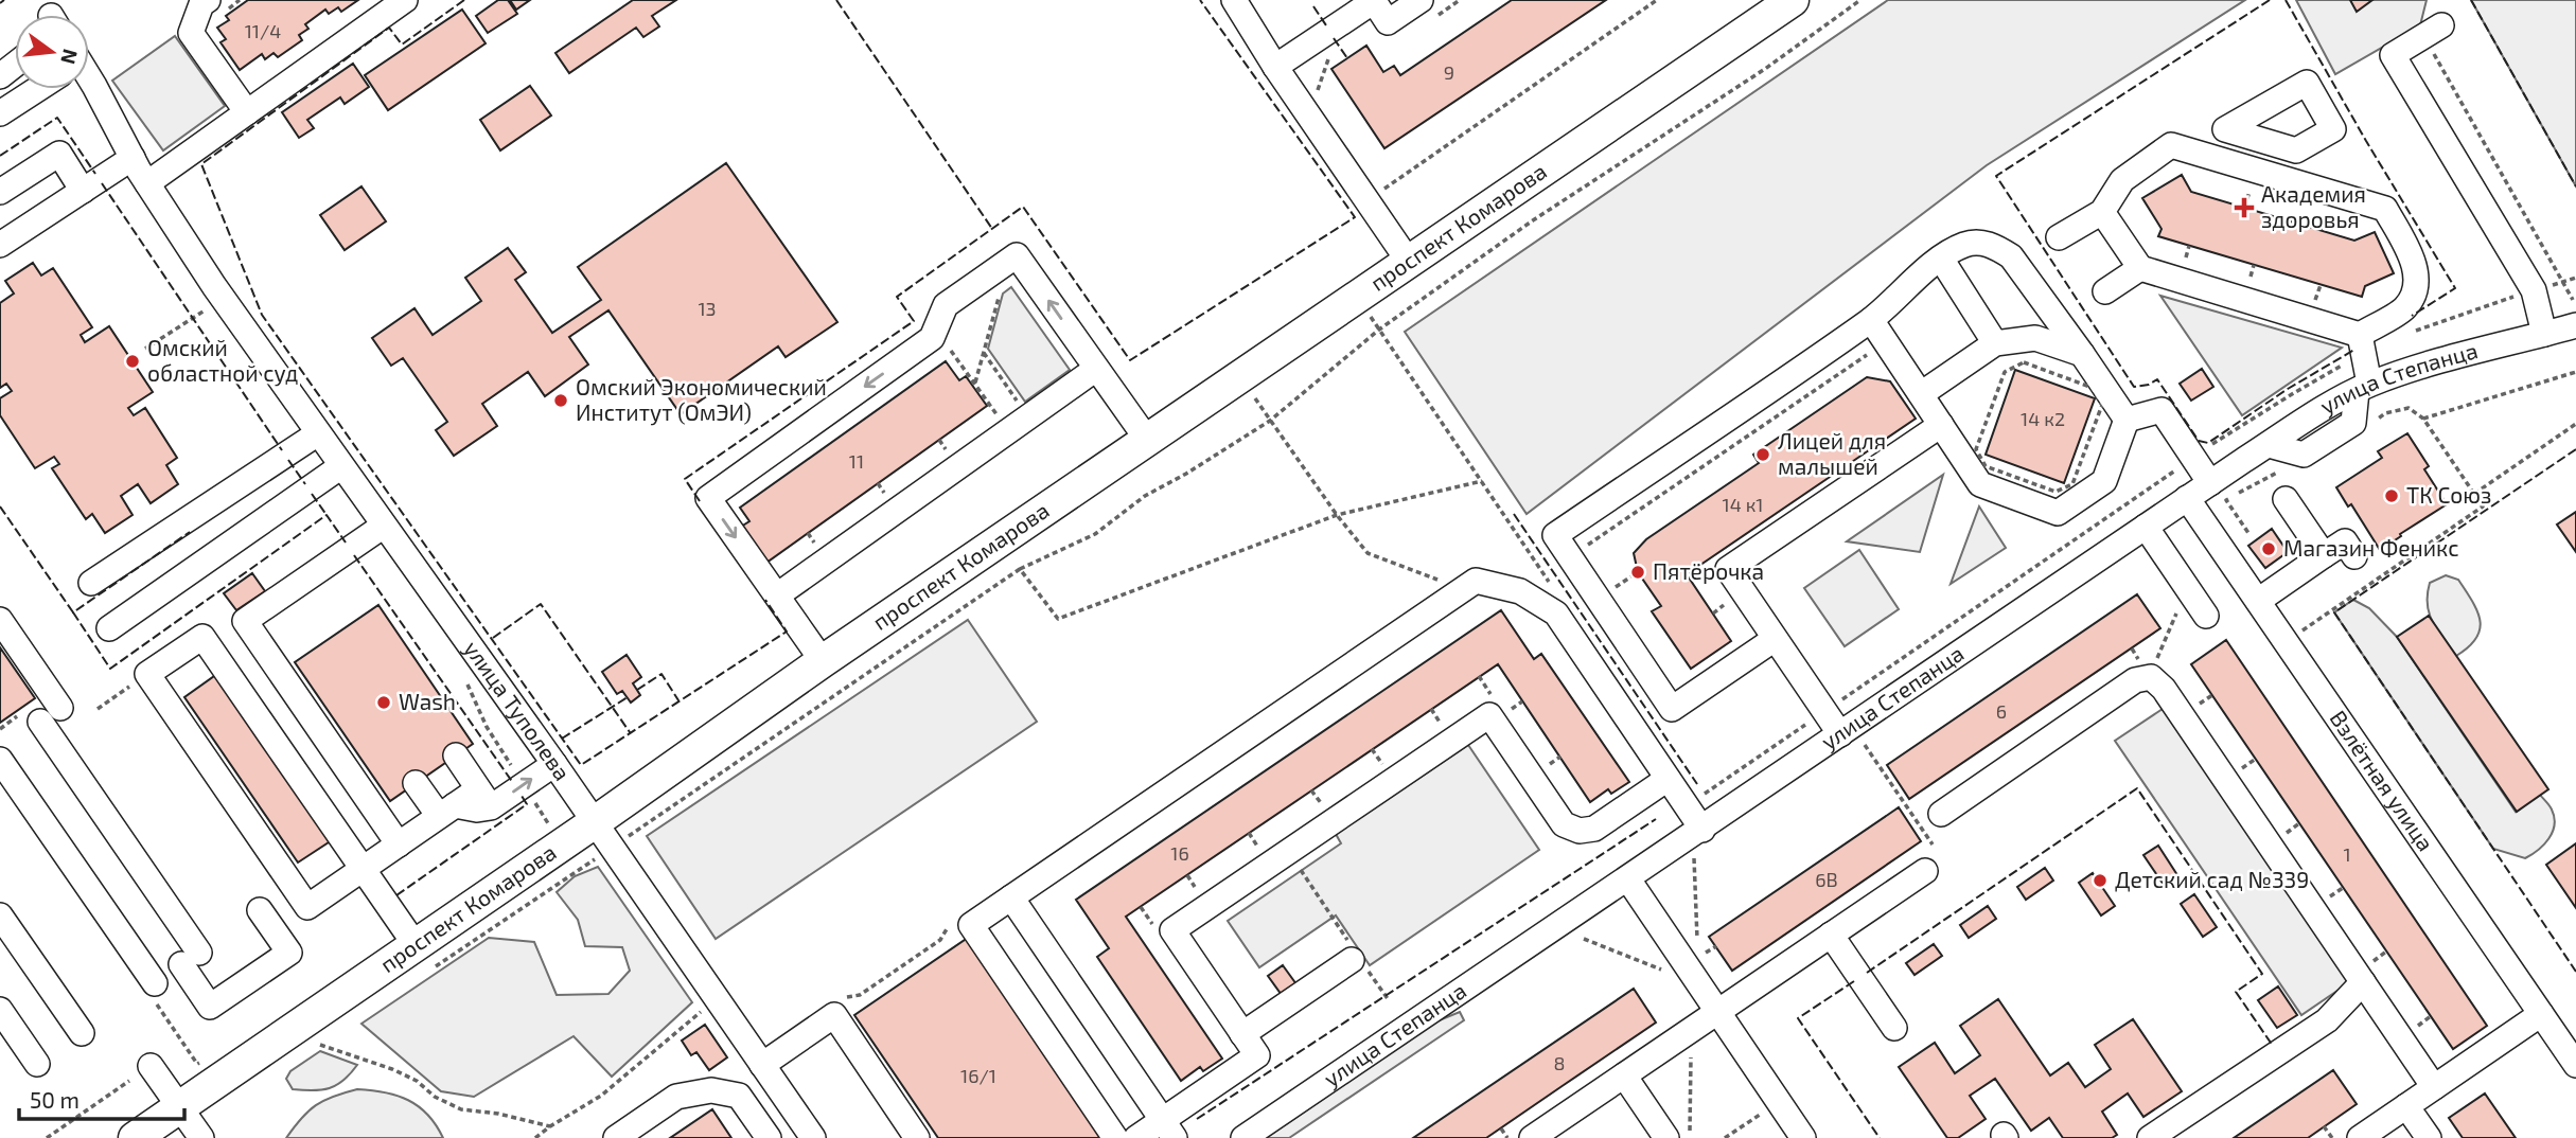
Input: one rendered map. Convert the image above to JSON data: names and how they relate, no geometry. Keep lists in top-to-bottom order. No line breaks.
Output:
{"streets":{"main road":["проспект Комарова"],"street":["улица Степанца","улица Туполева","Взлётная улица"]},"crossings":[["проспект Комарова","улица Туполева"],["улица Степанца","Взлётная улица"]],"places":{"health":["Академия здоровья"],"other":["Омский областной суд","Омский Экономический Институт (ОмЭИ)","Лицей для малышей","ТК Союз","Магазин Феникс","Пятёрочка","Wash","Детский сад №339"]},"house_numbers":["11/4","9","13","14 к2","11","14 к1","6","16","1","6В","8","16/1"],"scale_bar":"50 m","north":"right"}
